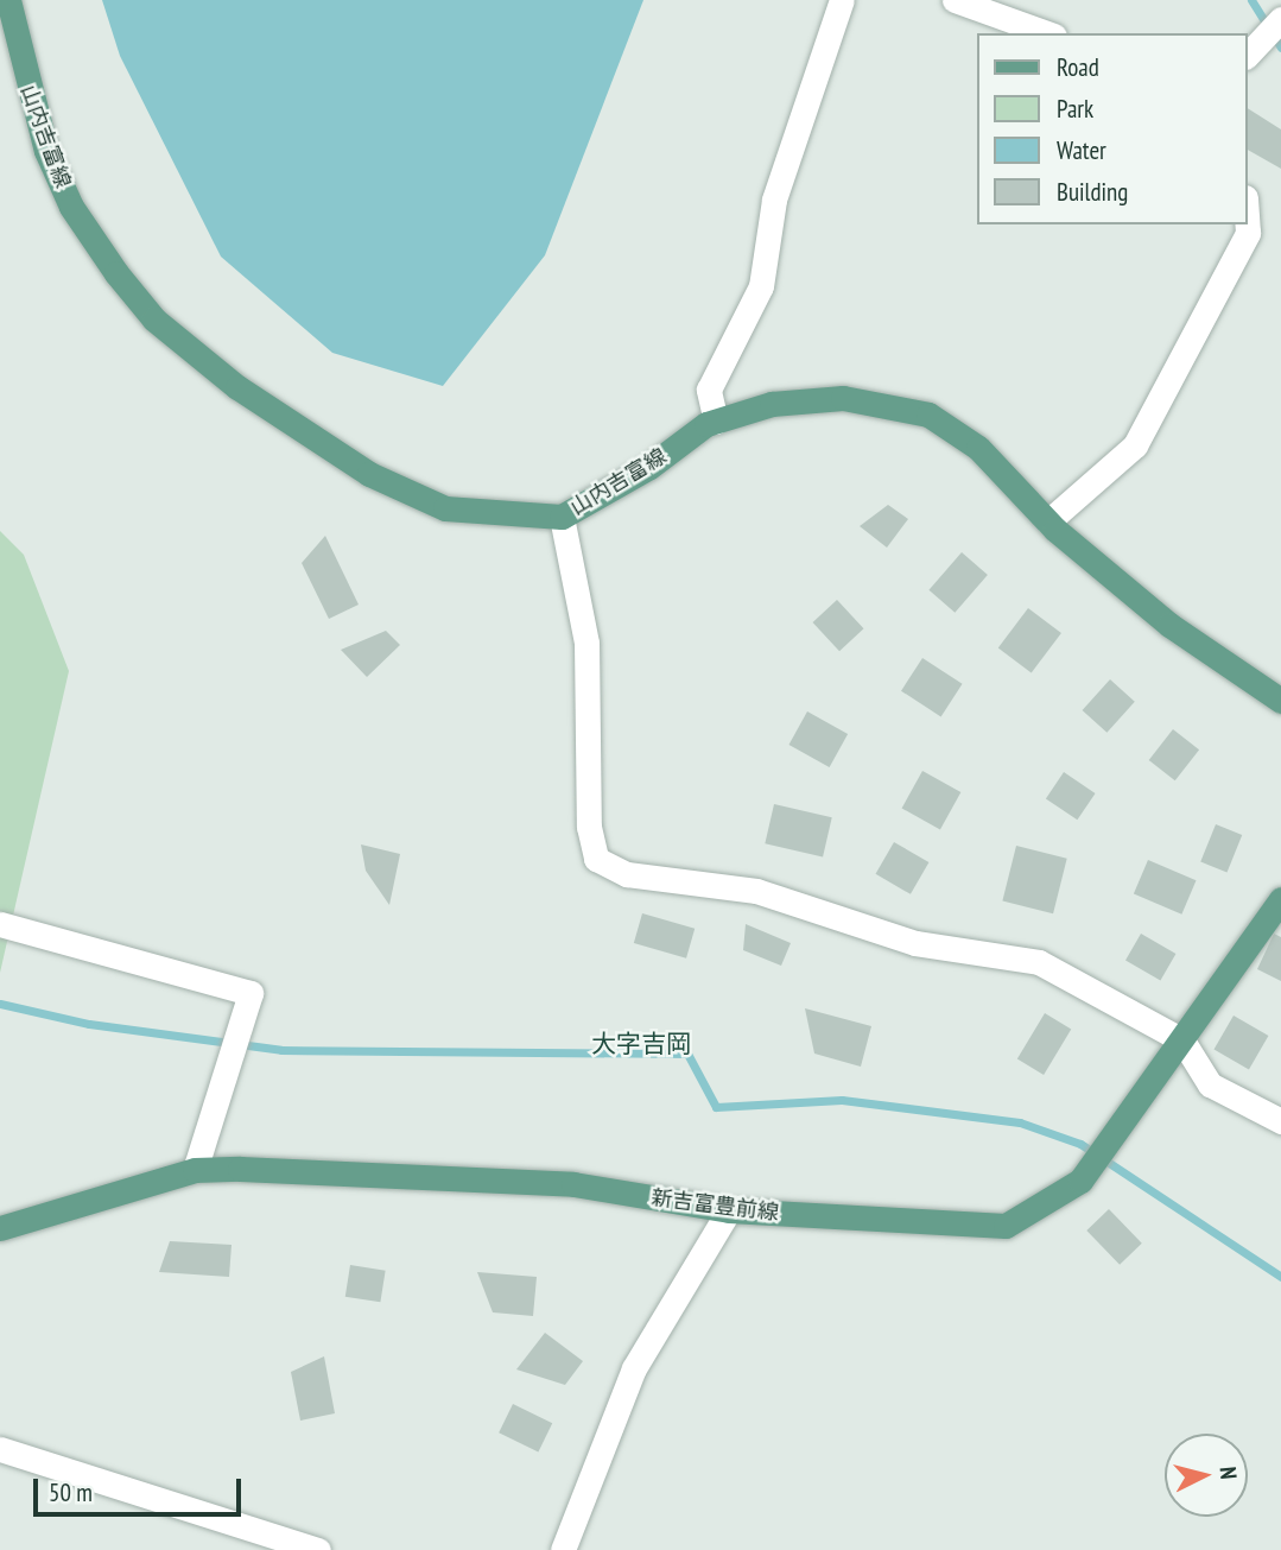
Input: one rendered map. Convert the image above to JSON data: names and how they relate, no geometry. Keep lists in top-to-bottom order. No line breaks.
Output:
{"streets":{"main road":["山内吉富線","新吉富豊前線"]},"districts":["大字吉岡"],"legend":["Road","Park","Water","Building"],"scale_bar":"50 m","north":"right"}
